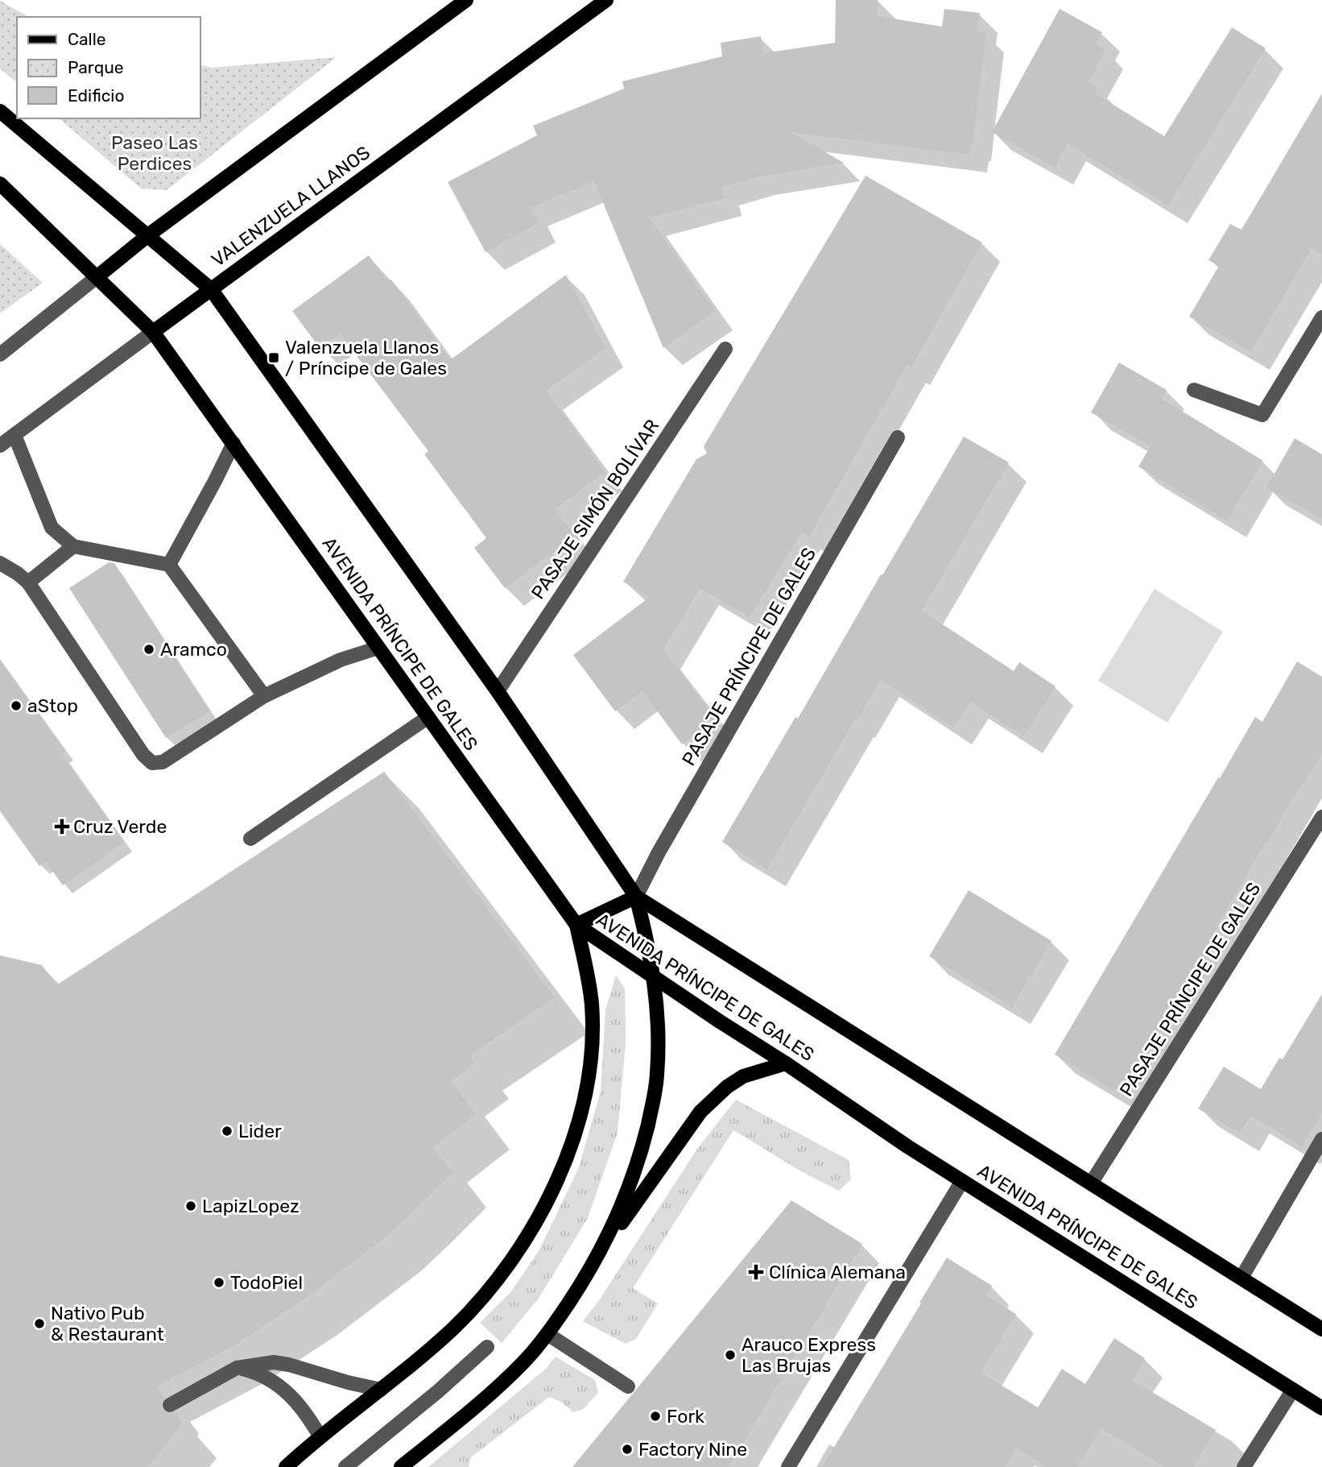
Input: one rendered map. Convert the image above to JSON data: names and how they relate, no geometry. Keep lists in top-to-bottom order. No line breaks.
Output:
{"streets":{"main road":["VALENZUELA LLANOS","AVENIDA PRÍNCIPE DE GALES"],"street":["PASAJE SIMÓN BOLÍVAR","PASAJE PRÍNCIPE DE GALES"]},"crossings":[["VALENZUELA LLANOS","AVENIDA PRÍNCIPE DE GALES"],["PASAJE SIMÓN BOLÍVAR","AVENIDA PRÍNCIPE DE GALES"],["AVENIDA PRÍNCIPE DE GALES","PASAJE PRÍNCIPE DE GALES"]],"parks":["Paseo Las Perdices"],"places":{"transit":["Valenzuela Llanos / Príncipe de Gales"],"other":["Aramco","aStop","Lider","LapizLopez","TodoPiel","Nativo Pub & Restaurant","Arauco Express Las Brujas","Fork","Factory Nine"],"health":["Cruz Verde","Clínica Alemana"]},"legend":["Calle","Parque","Edificio"]}
